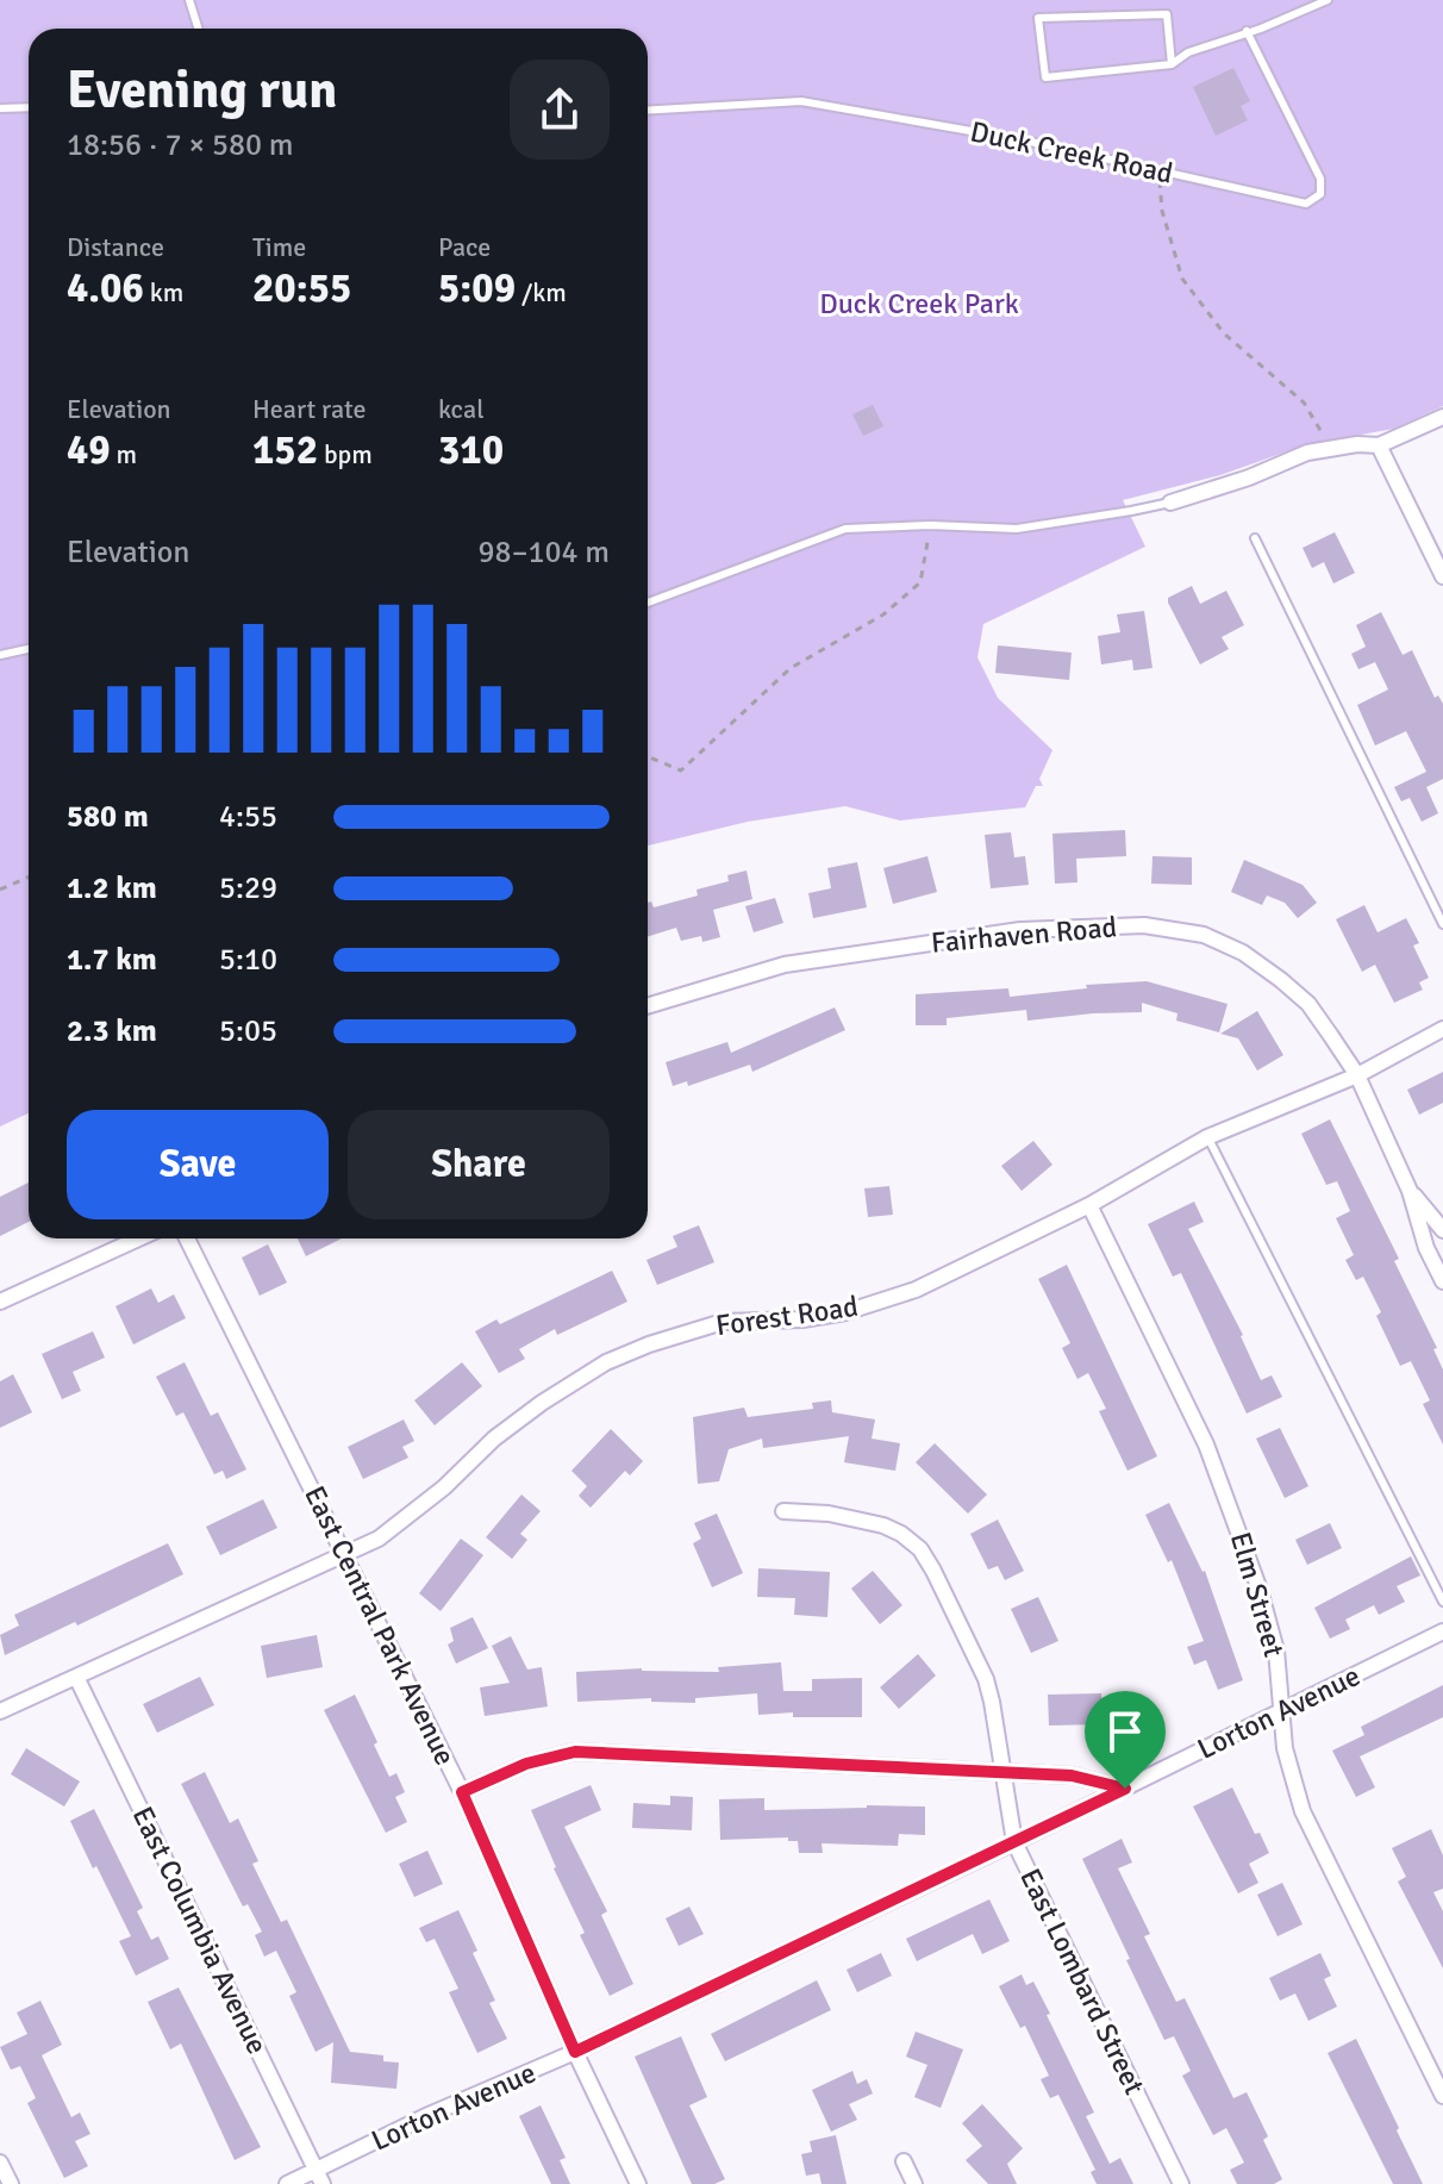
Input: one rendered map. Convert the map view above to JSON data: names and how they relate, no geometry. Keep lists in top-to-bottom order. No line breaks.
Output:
{"streets":{"street":["Fairhaven Road","Forest Road","Elm Street","East Central Park Avenue","Lorton Avenue","East Columbia Avenue","East Lombard Street"],"lane":["Duck Creek Road"]},"crossings":[["Fairhaven Road","Forest Road"],["Forest Road","Elm Street"],["Forest Road","East Central Park Avenue"],["Forest Road","East Columbia Avenue"],["Elm Street","Lorton Avenue"],["East Central Park Avenue","Lorton Avenue"],["Lorton Avenue","East Columbia Avenue"],["Lorton Avenue","East Lombard Street"]],"parks":["Duck Creek Park"],"page":{"heading":["Evening run","18:56 · 7 × 580 m"],"stats":[["Distance","4.06 km"],["Time","20:55"],["Pace","5:09 /km"],["Elevation","49 m"],["Heart rate","152 bpm"],["kcal","310"]],"chart":["Elevation","98–104 m"],"list":[{"name":"580 m","note":"4:55"},{"name":"1.2 km","note":"5:29"},{"name":"1.7 km","note":"5:10"},{"name":"2.3 km","note":"5:05"}],"buttons":["Save","Share"]}}
